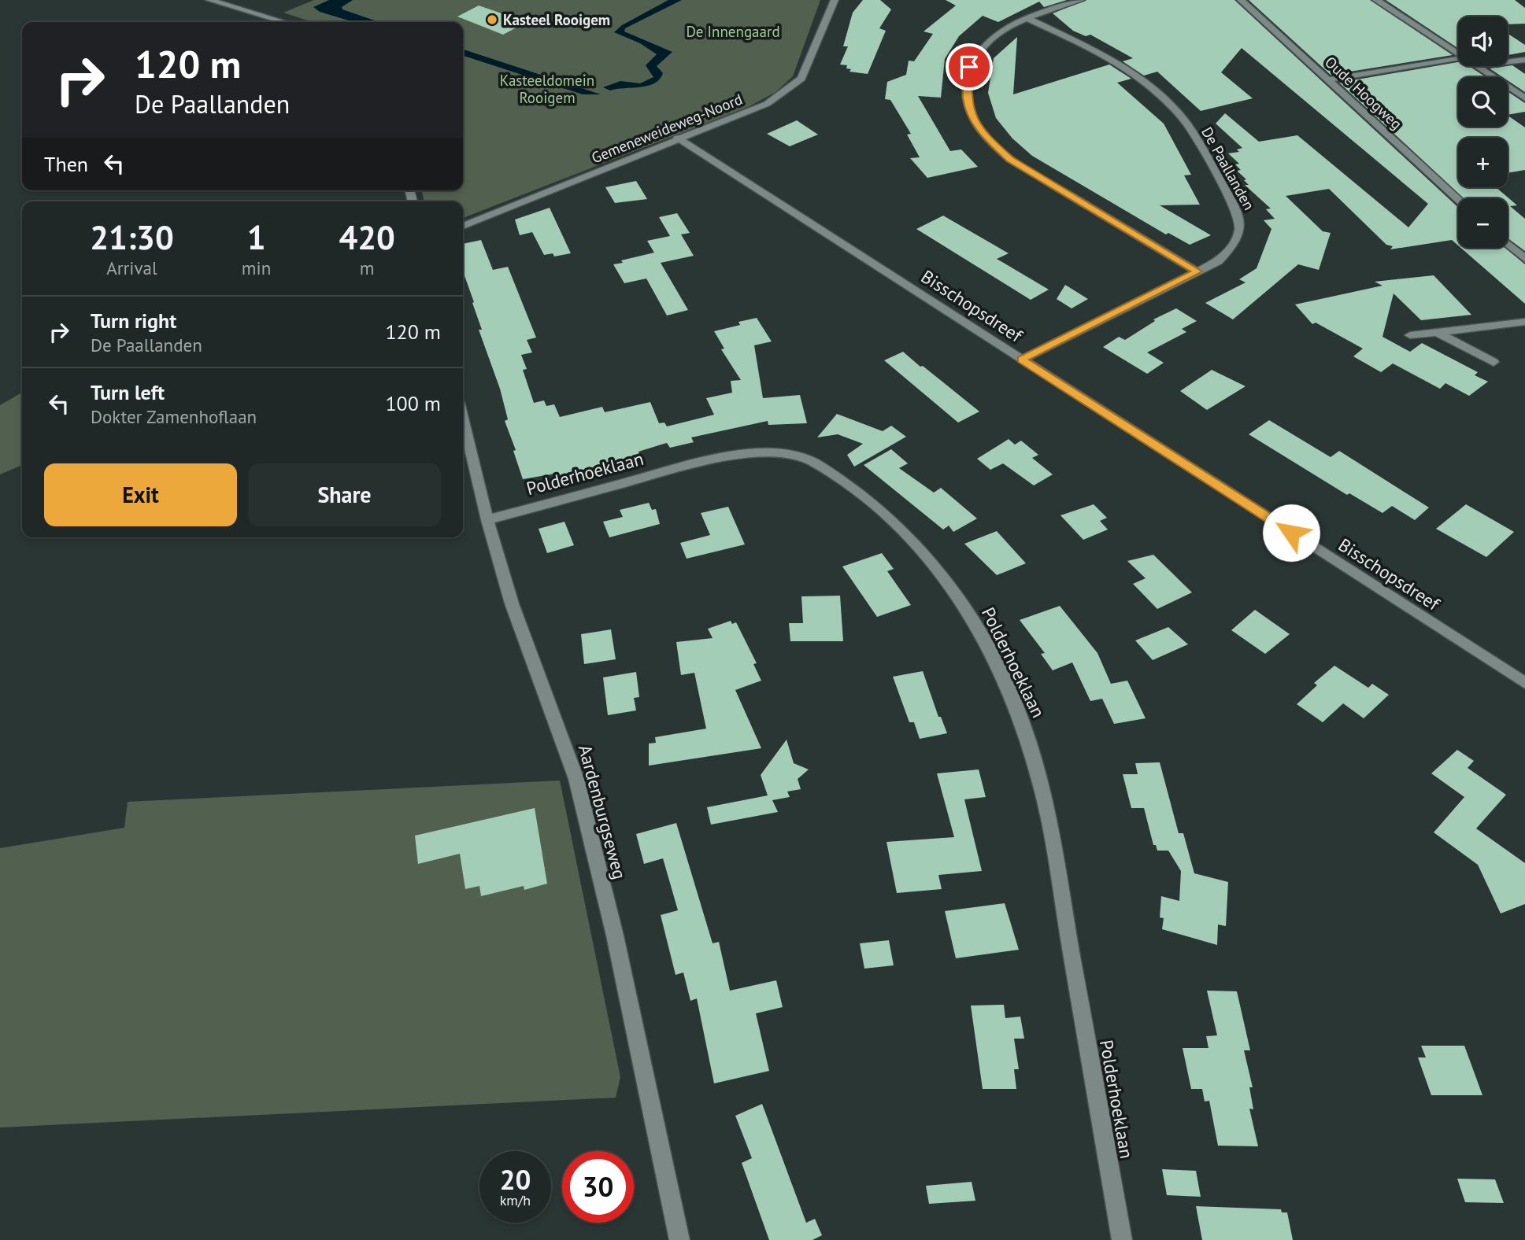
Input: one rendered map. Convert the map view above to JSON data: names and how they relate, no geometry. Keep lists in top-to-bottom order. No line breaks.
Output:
{"streets":{"street":["Oude Hoogweg","Gemeneweideweg-Noord","De Paallanden","Bisschopsdreef","Polderhoeklaan","Aardenburgseweg"]},"crossings":[["Gemeneweideweg-Noord","Bisschopsdreef"],["De Paallanden","Bisschopsdreef"],["Polderhoeklaan","Aardenburgseweg"]],"parks":["De Innengaard","Kasteeldomein Rooigem"],"places":["Kasteel Rooigem"],"page":{"map_buttons":["+","−"],"turn":["120 m","De Paallanden"],"then":"Then","eta":["21:30","Arrival","1","min","420","m"],"list":[{"name":"Turn right","note":"De Paallanden","value":"120 m"},{"name":"Turn left","note":"Dokter Zamenhoflaan","value":"100 m"}],"buttons":["Exit","Share"],"speed":"20 km/h","limit":"30"}}
